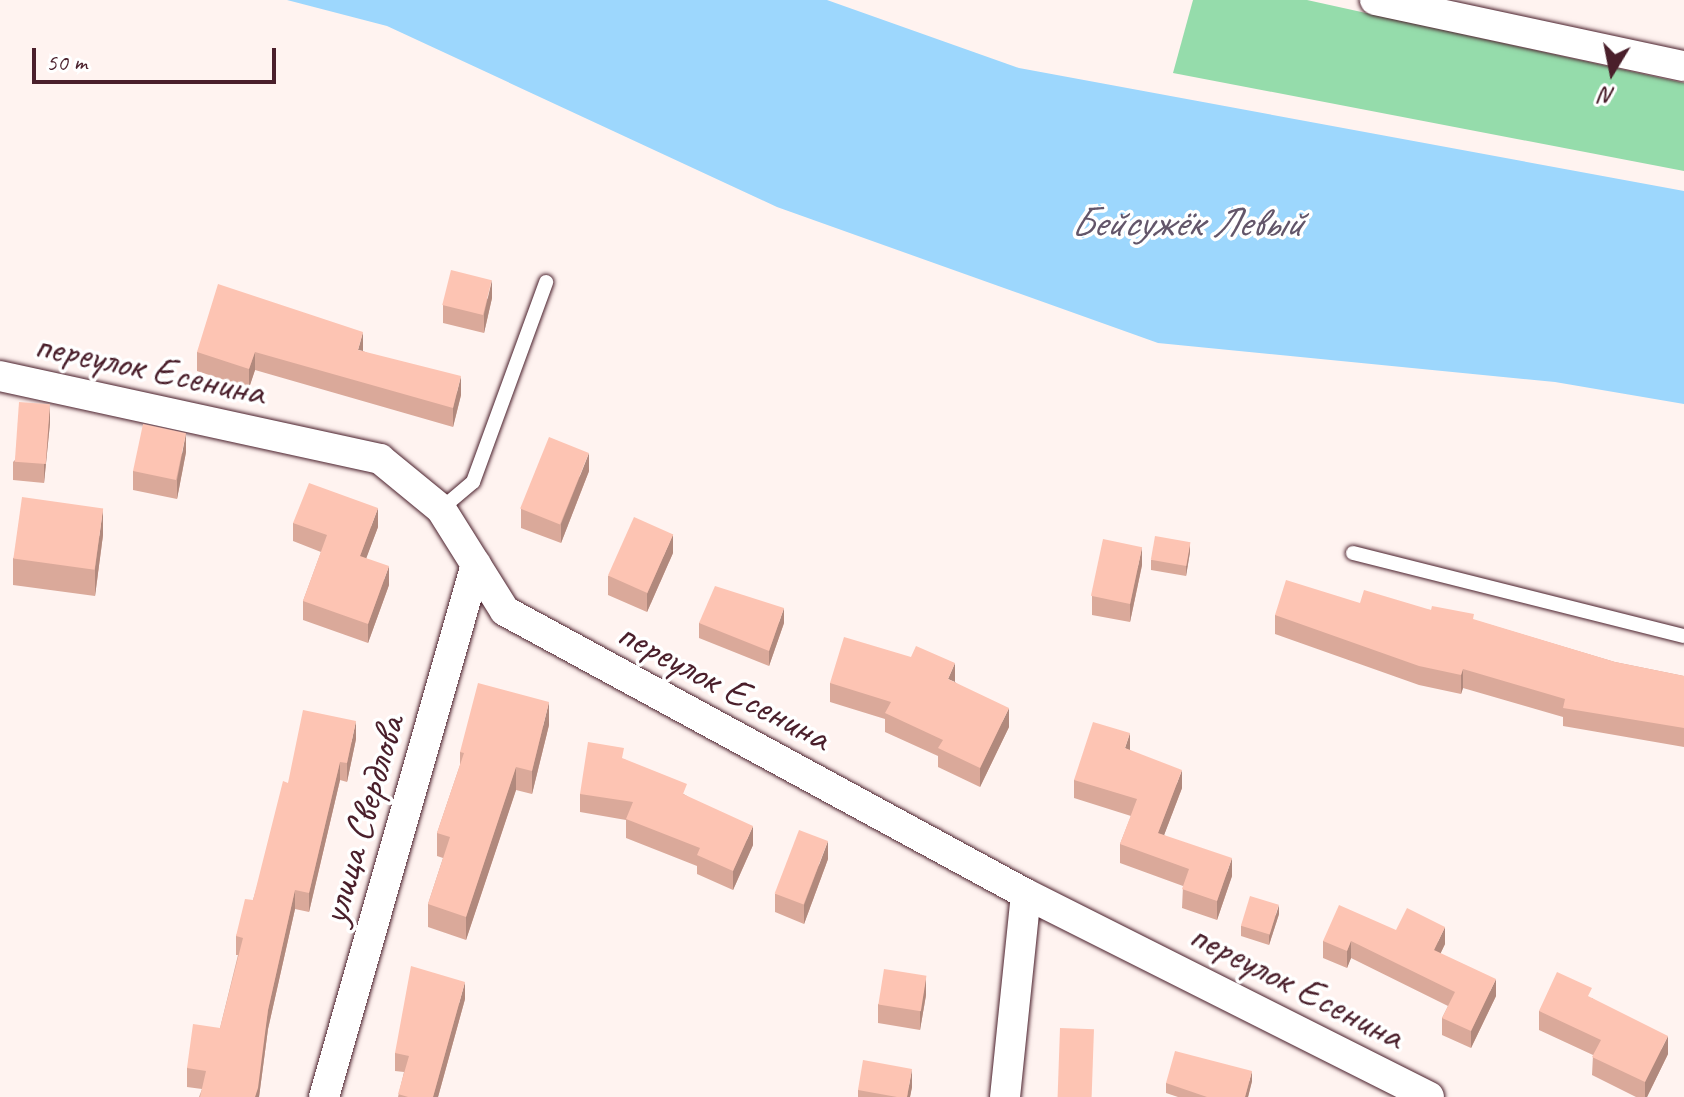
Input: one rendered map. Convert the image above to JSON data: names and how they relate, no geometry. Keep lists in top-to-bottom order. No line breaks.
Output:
{"streets":{"street":["переулок Есенина","улица Свердлова"]},"crossings":[["переулок Есенина","улица Свердлова"]],"water":["Бейсужёк Левый"],"scale_bar":"50 m","north":"bottom"}
